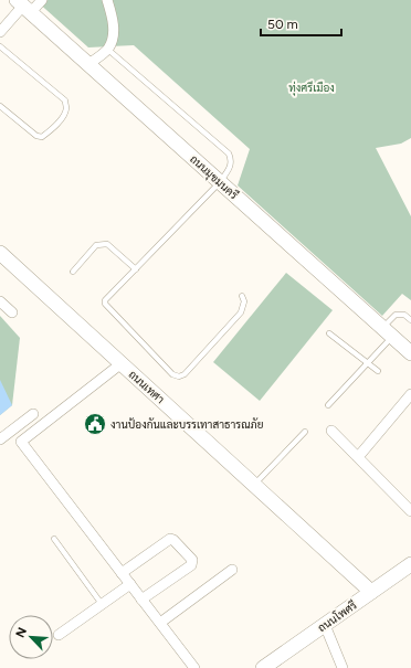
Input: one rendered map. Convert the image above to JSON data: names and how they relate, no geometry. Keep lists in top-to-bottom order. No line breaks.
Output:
{"streets":{"street":["ถนนมุขมนครี","ถนนเทศา","ถนนโพศรี"]},"crossings":[["ถนนเทศา","ถนนโพศรี"]],"parks":["ทุ่งศรีเมือง"],"places":{"public building":["งานป้องกันและบรรเทาสาธารณภัย"]},"scale_bar":"50 m","north":"top left"}
